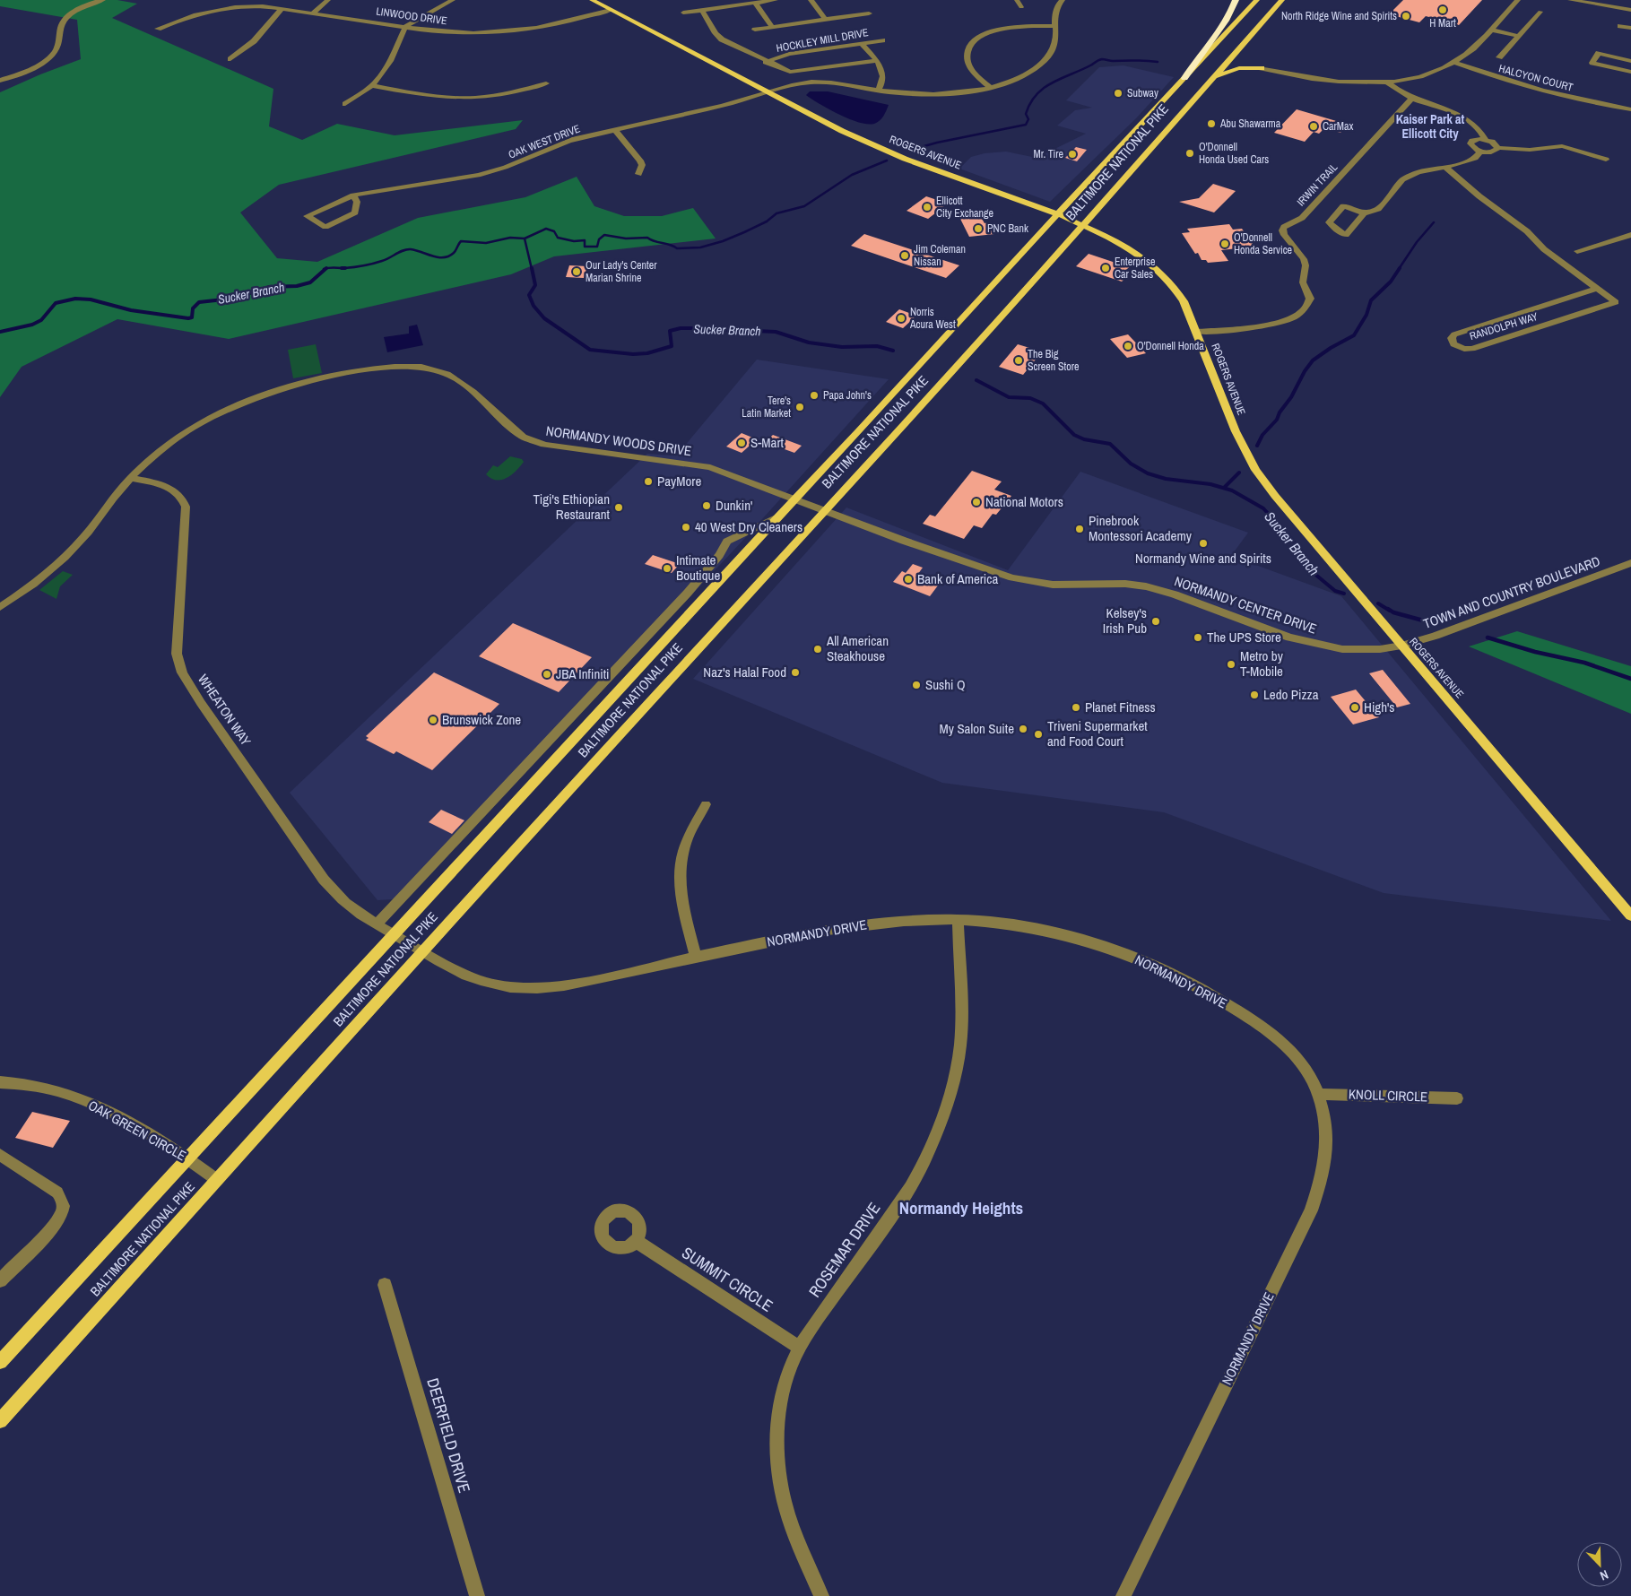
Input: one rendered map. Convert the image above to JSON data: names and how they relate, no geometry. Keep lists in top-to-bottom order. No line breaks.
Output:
{"streets":{"main road":["ROGERS AVENUE","BALTIMORE NATIONAL PIKE"],"street":["LINWOOD DRIVE","HOCKLEY MILL DRIVE","HALCYON COURT","OAK WEST DRIVE","IRWIN TRAIL","RANDOLPH WAY","NORMANDY WOODS DRIVE","TOWN AND COUNTRY BOULEVARD","NORMANDY CENTER DRIVE","WHEATON WAY","NORMANDY DRIVE","KNOLL CIRCLE","OAK GREEN CIRCLE","ROSEMAR DRIVE","SUMMIT CIRCLE","DEERFIELD DRIVE"]},"crossings":[["LINWOOD DRIVE","ROGERS AVENUE"],["OAK WEST DRIVE","ROGERS AVENUE"],["ROGERS AVENUE","BALTIMORE NATIONAL PIKE"],["ROGERS AVENUE","IRWIN TRAIL"],["ROGERS AVENUE","TOWN AND COUNTRY BOULEVARD"],["ROGERS AVENUE","NORMANDY CENTER DRIVE"],["BALTIMORE NATIONAL PIKE","NORMANDY WOODS DRIVE"],["BALTIMORE NATIONAL PIKE","NORMANDY CENTER DRIVE"],["BALTIMORE NATIONAL PIKE","WHEATON WAY"],["BALTIMORE NATIONAL PIKE","NORMANDY DRIVE"],["BALTIMORE NATIONAL PIKE","OAK GREEN CIRCLE"],["NORMANDY WOODS DRIVE","NORMANDY CENTER DRIVE"],["NORMANDY WOODS DRIVE","WHEATON WAY"],["TOWN AND COUNTRY BOULEVARD","NORMANDY CENTER DRIVE"],["WHEATON WAY","NORMANDY DRIVE"],["NORMANDY DRIVE","KNOLL CIRCLE"],["NORMANDY DRIVE","ROSEMAR DRIVE"],["ROSEMAR DRIVE","SUMMIT CIRCLE"]],"districts":["Kaiser Park at Ellicott City","Normandy Heights"],"water":["Sucker Branch"],"places":["H Mart","North Ridge Wine and Spirits","Subway","Abu Shawarma","CarMax","O'Donnell Honda Used Cars","Mr. Tire","Ellicott City Exchange","PNC Bank","O'Donnell Honda Service","Jim Coleman Nissan","Enterprise Car Sales","Our Lady's Center Marian Shrine","Norris Acura West","O'Donnell Honda","The Big Screen Store","Papa John's","Tere's Latin Market","S-Mart","PayMore","National Motors","Dunkin'","Tigi's Ethiopian Restaurant","40 West Dry Cleaners","Pinebrook Montessori Academy","Normandy Wine and Spirits","Intimate Boutique","Bank of America","Kelsey's Irish Pub","The UPS Store","All American Steakhouse","Metro by T-Mobile","Naz's Halal Food","JBA Infiniti","Sushi Q","Ledo Pizza","Planet Fitness","High's","Brunswick Zone","My Salon Suite","Triveni Supermarket and Food Court"],"north":"bottom right"}
